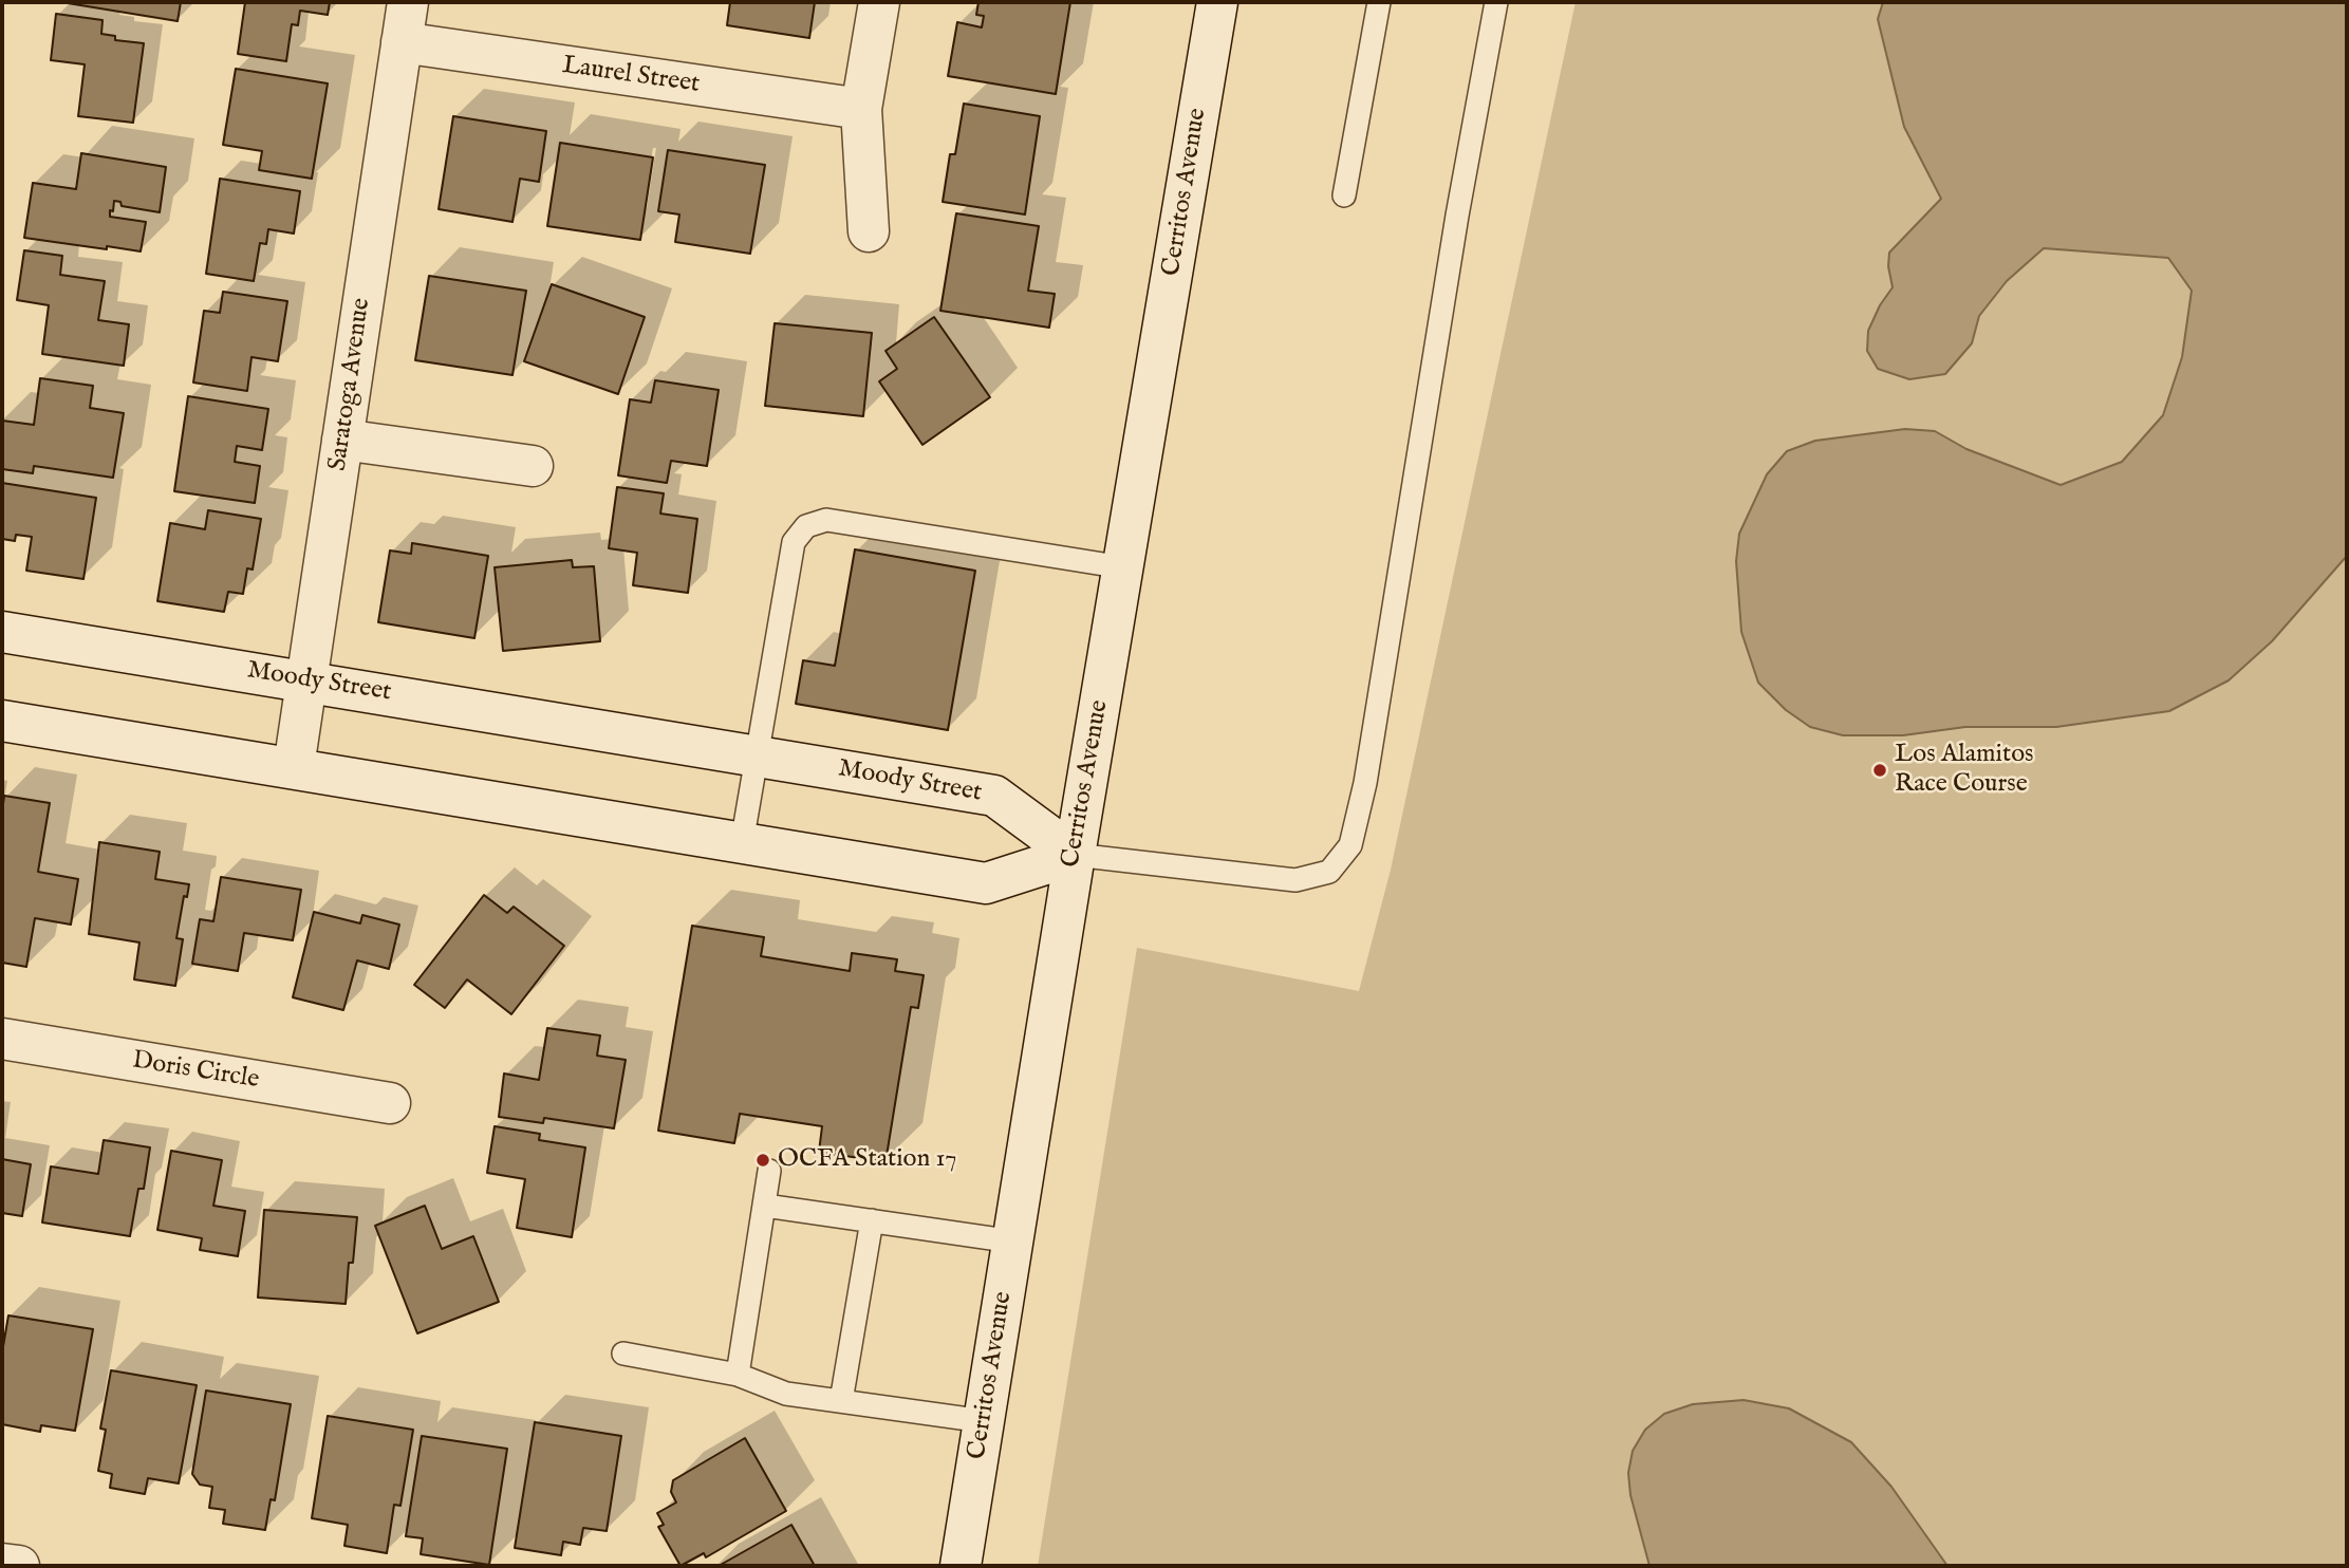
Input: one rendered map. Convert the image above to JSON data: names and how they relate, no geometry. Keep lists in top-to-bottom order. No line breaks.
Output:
{"streets":{"main road":["Laurel Street","Cerritos Avenue","Saratoga Avenue","Moody Street","Doris Circle"]},"crossings":[["Laurel Street","Saratoga Avenue"],["Cerritos Avenue","Moody Street"],["Saratoga Avenue","Moody Street"]],"places":["Los Alamitos Race Course","OCFA Station 17"]}
